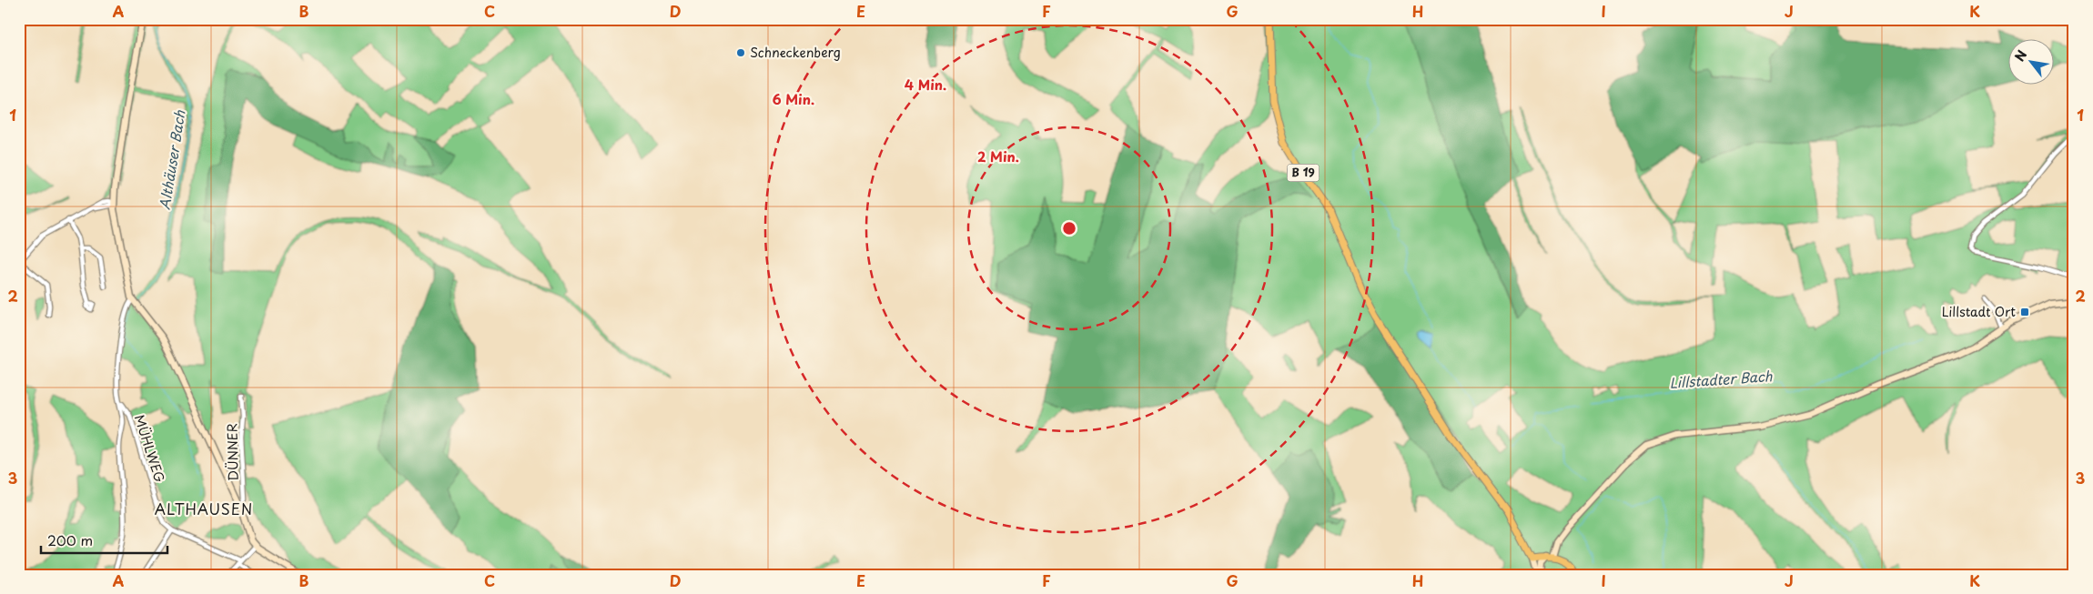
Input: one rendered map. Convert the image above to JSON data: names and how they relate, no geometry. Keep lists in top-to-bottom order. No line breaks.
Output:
{"streets":{"main road":["B 19"],"street":["MÜHLWEG","DÜNNER"]},"districts":["ALTHAUSEN"],"water":["Althäuser Bach","Lillstadter Bach"],"places":{"other":["Schneckenberg"],"transit":["Lillstadt Ort"]},"scale_bar":"200 m","north":"top left","grid":{"columns":["A","B","C","D","E","F","G","H","I","J","K"],"rows":["1","2","3"]},"rings":["4 Min.","6 Min.","2 Min."]}
